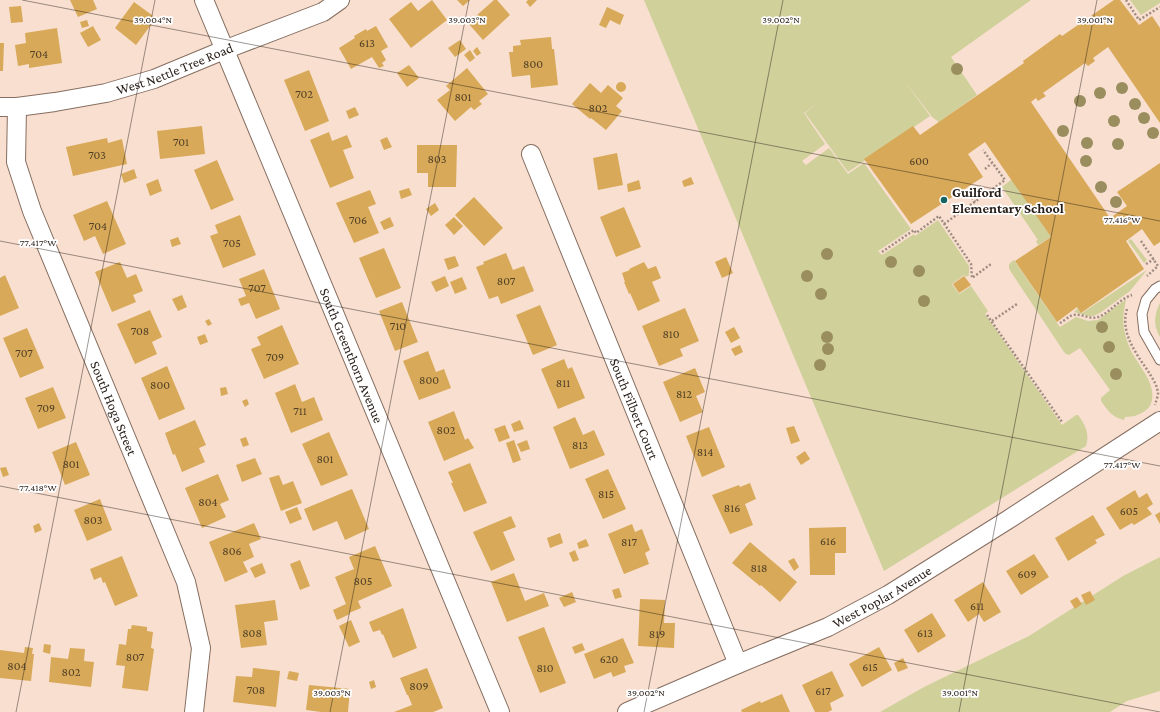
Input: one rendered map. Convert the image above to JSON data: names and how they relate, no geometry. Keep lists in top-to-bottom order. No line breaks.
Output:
{"streets":{"street":["West Nettle Tree Road","South Greenthorn Avenue","South Hoga Street","South Filbert Court","West Poplar Avenue"]},"crossings":[["West Nettle Tree Road","South Greenthorn Avenue"],["West Nettle Tree Road","South Hoga Street"],["South Filbert Court","West Poplar Avenue"]],"places":["Guilford Elementary School"],"house_numbers":["613","704","800","702","801","802","701","703","803","600","706","704","705","807","707","710","708","810","707","709","800","811","800","812","709","711","802","813","814","801","801","815","804","816","605","803","616","817","806","818","609","805","611","808","613","819","807","620","804","615","810","802","809","708","617"],"coordinates":["39.004°N","39.003°N","39.002°N","39.001°N","77.416°W","77.417°W","77.418°W"]}
